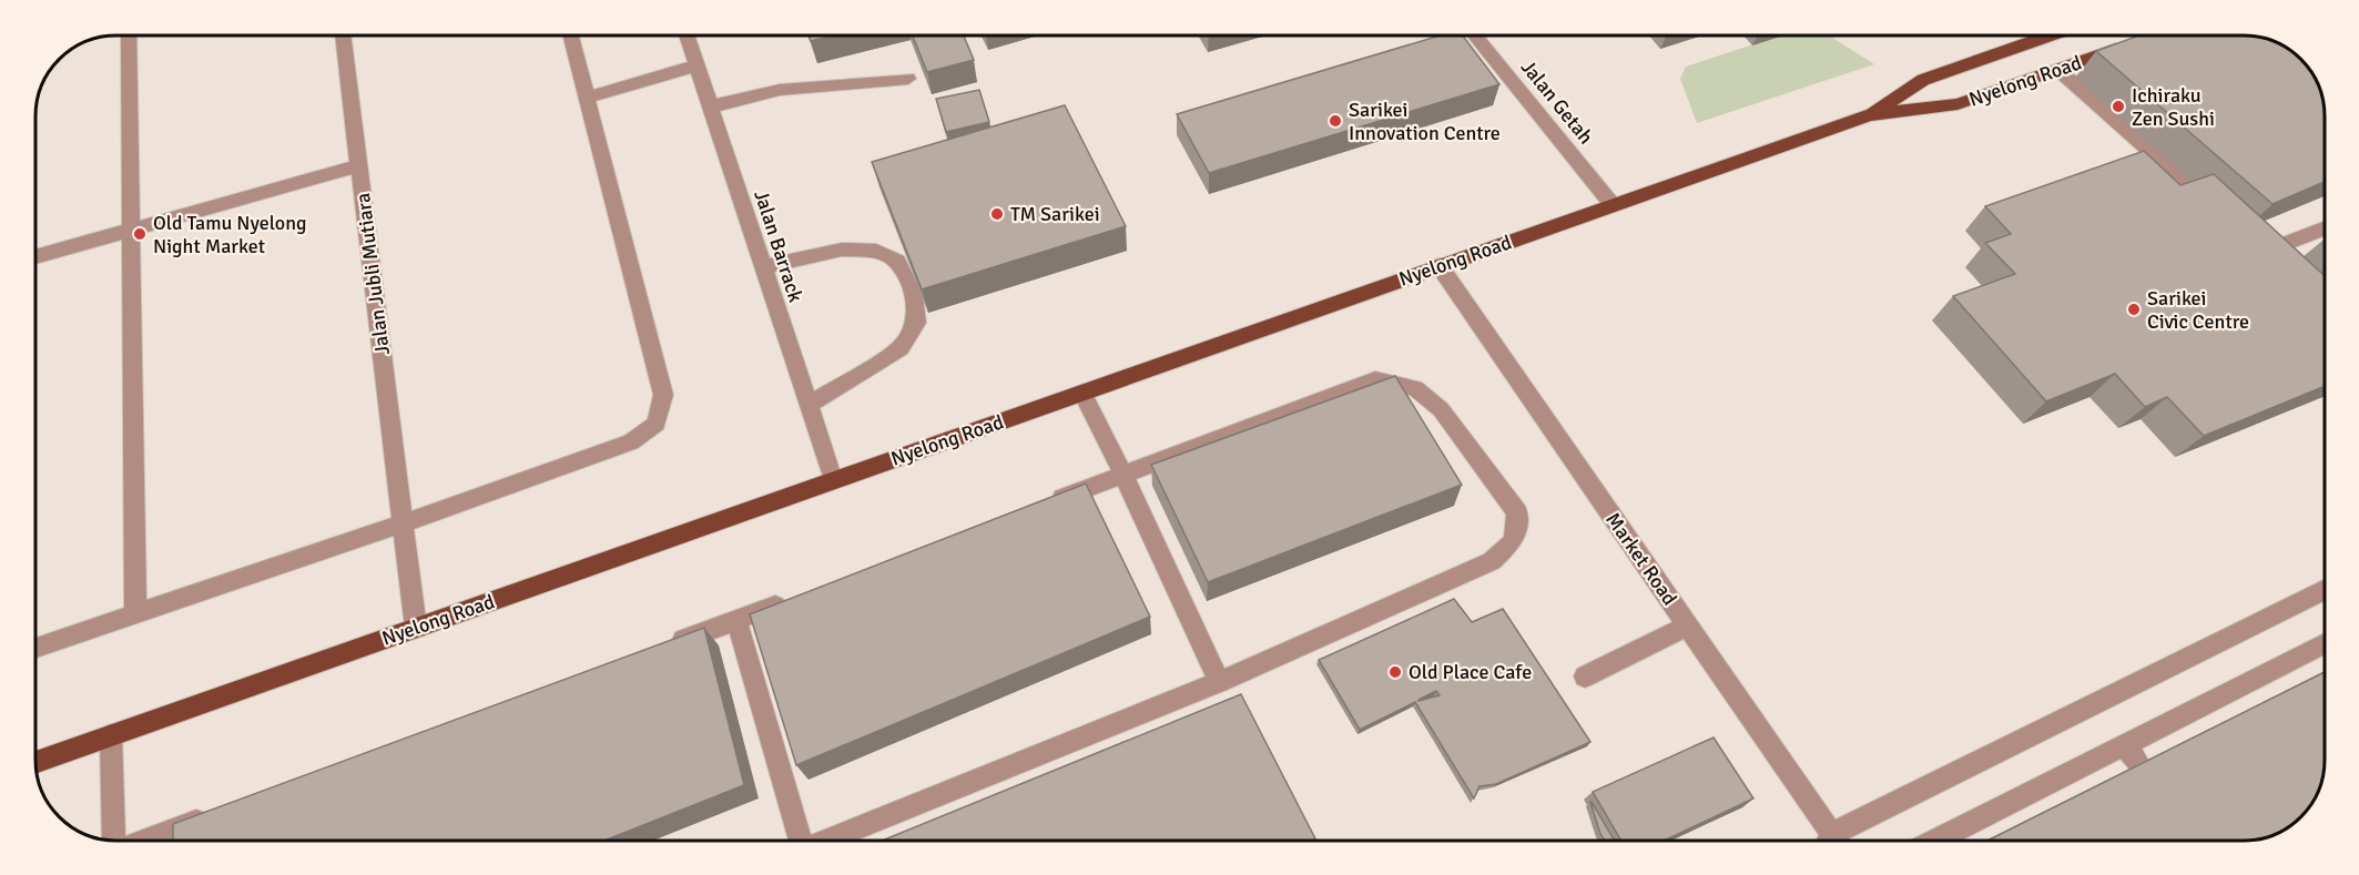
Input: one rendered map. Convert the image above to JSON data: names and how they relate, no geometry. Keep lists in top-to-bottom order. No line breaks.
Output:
{"streets":{"main road":["Nyelong Road"],"street":["Jalan Getah","Jalan Barrack","Jalan Jubli Mutiara","Market Road"]},"crossings":[["Nyelong Road","Jalan Getah"],["Nyelong Road","Jalan Barrack"],["Nyelong Road","Jalan Jubli Mutiara"],["Nyelong Road","Market Road"]],"places":["Ichiraku Zen Sushi","Sarikei Innovation Centre","TM Sarikei","Old Tamu Nyelong Night Market","Sarikei Civic Centre","Old Place Cafe"]}
